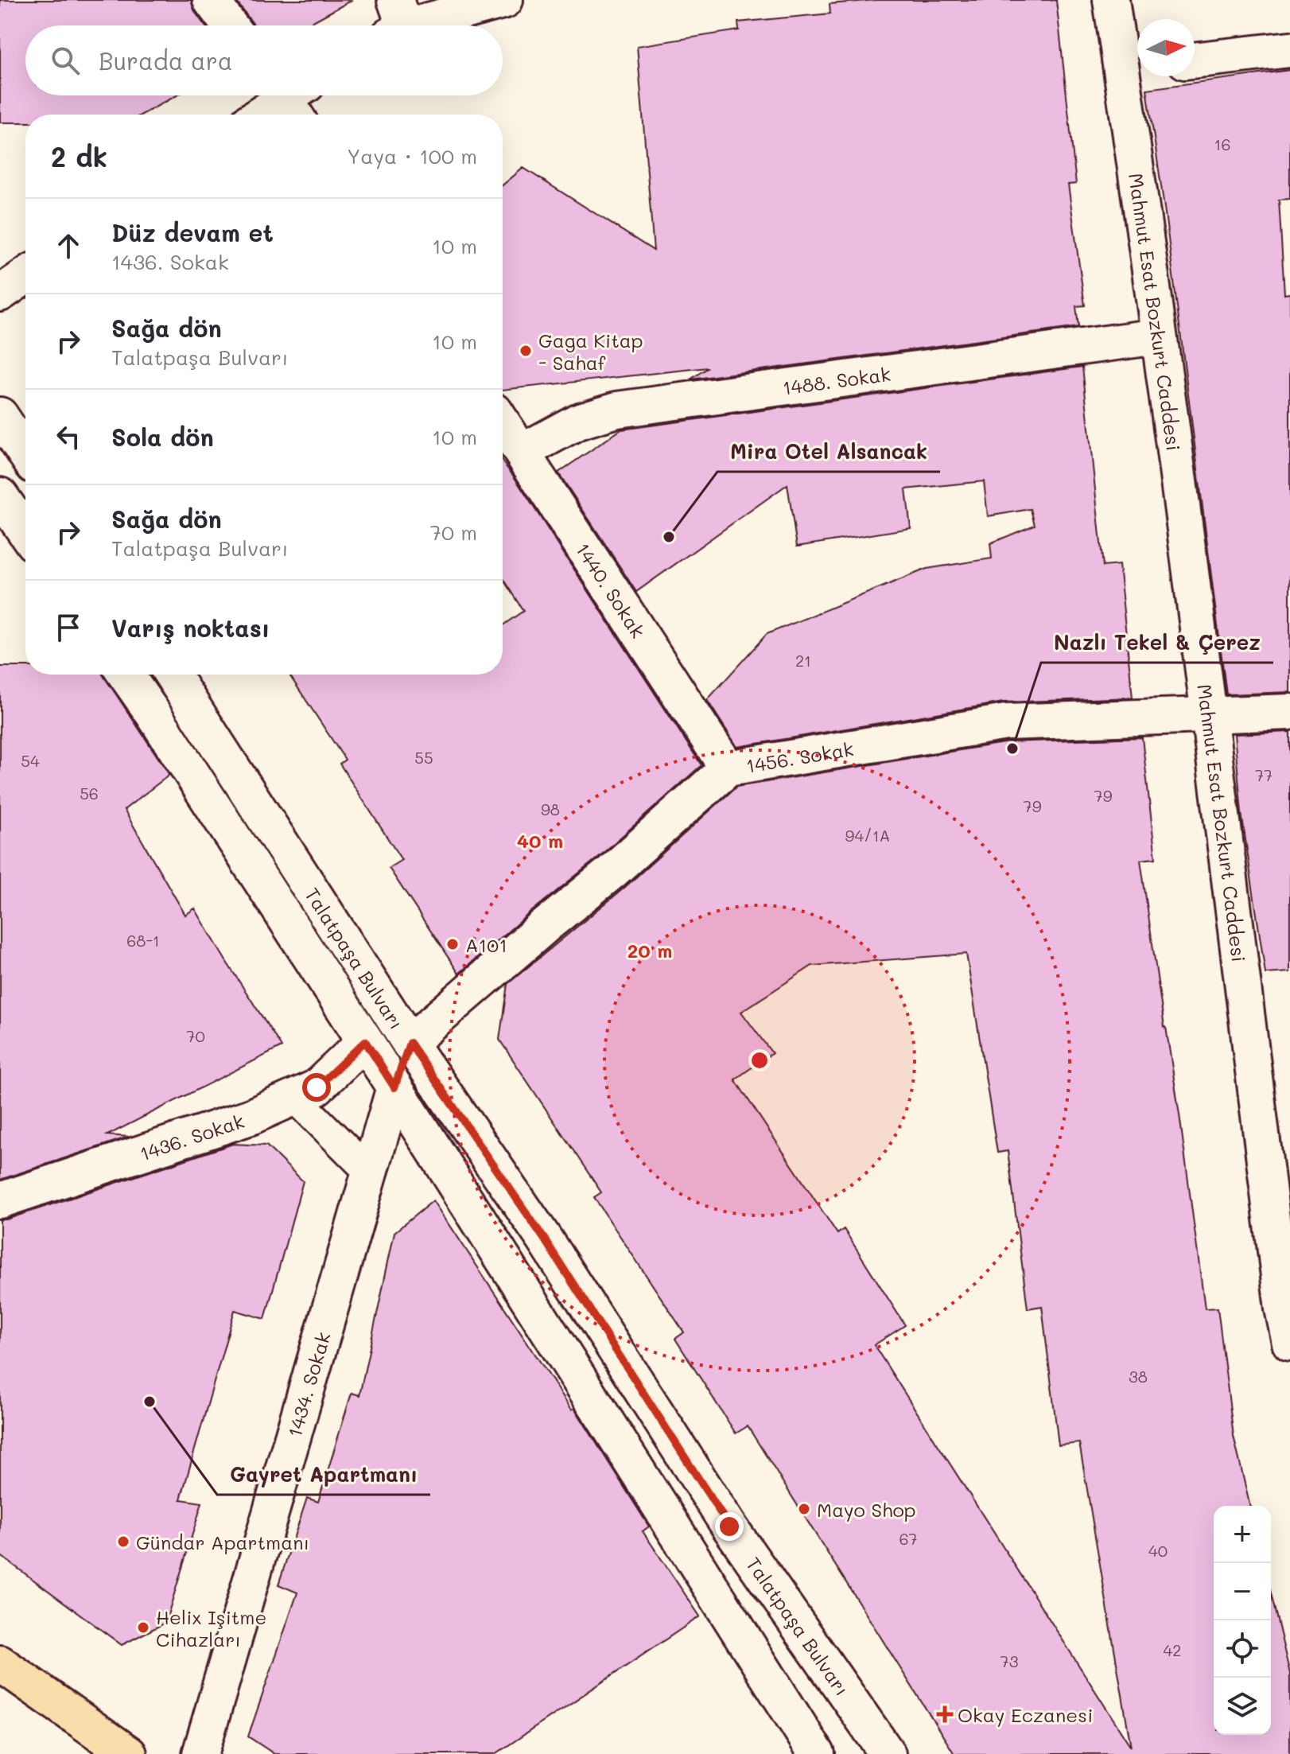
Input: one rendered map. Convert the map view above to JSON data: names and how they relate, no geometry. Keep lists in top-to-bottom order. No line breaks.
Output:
{"streets":{"street":["Mahmut Esat Bozkurt Caddesi","1488. Sokak","1440. Sokak","1456. Sokak","Talatpaşa Bulvarı","1436. Sokak","1434. Sokak"]},"crossings":[["Mahmut Esat Bozkurt Caddesi","1488. Sokak"],["Mahmut Esat Bozkurt Caddesi","1456. Sokak"],["1488. Sokak","1440. Sokak"],["1440. Sokak","1456. Sokak"],["1456. Sokak","Talatpaşa Bulvarı"],["1456. Sokak","1434. Sokak"],["Talatpaşa Bulvarı","1436. Sokak"],["Talatpaşa Bulvarı","1434. Sokak"]],"places":{"other":["Gaga Kitap - Sahaf","Mira Otel Alsancak","Nazlı Tekel & Çerez","A101","Gayret Apartmanı","Mayo Shop","Gündar Apartmanı","Helix Işitme Cihazları"],"health":["Okay Eczanesi"]},"house_numbers":["16","21","55","54","77","56","79","79","98","94/1A","68-1","70","38","67","40","42","73"],"north":"right","page":{"search":"Burada ara","heading":["2 dk","Yaya · 100 m"],"list":[["Düz devam et","1436. Sokak","10 m"],["Sağa dön","Talatpaşa Bulvarı","10 m"],["Sola dön","10 m"],["Sağa dön","Talatpaşa Bulvarı","70 m"],"Varış noktası"],"map_buttons":["+","−"]},"rings":["40 m","20 m"]}
